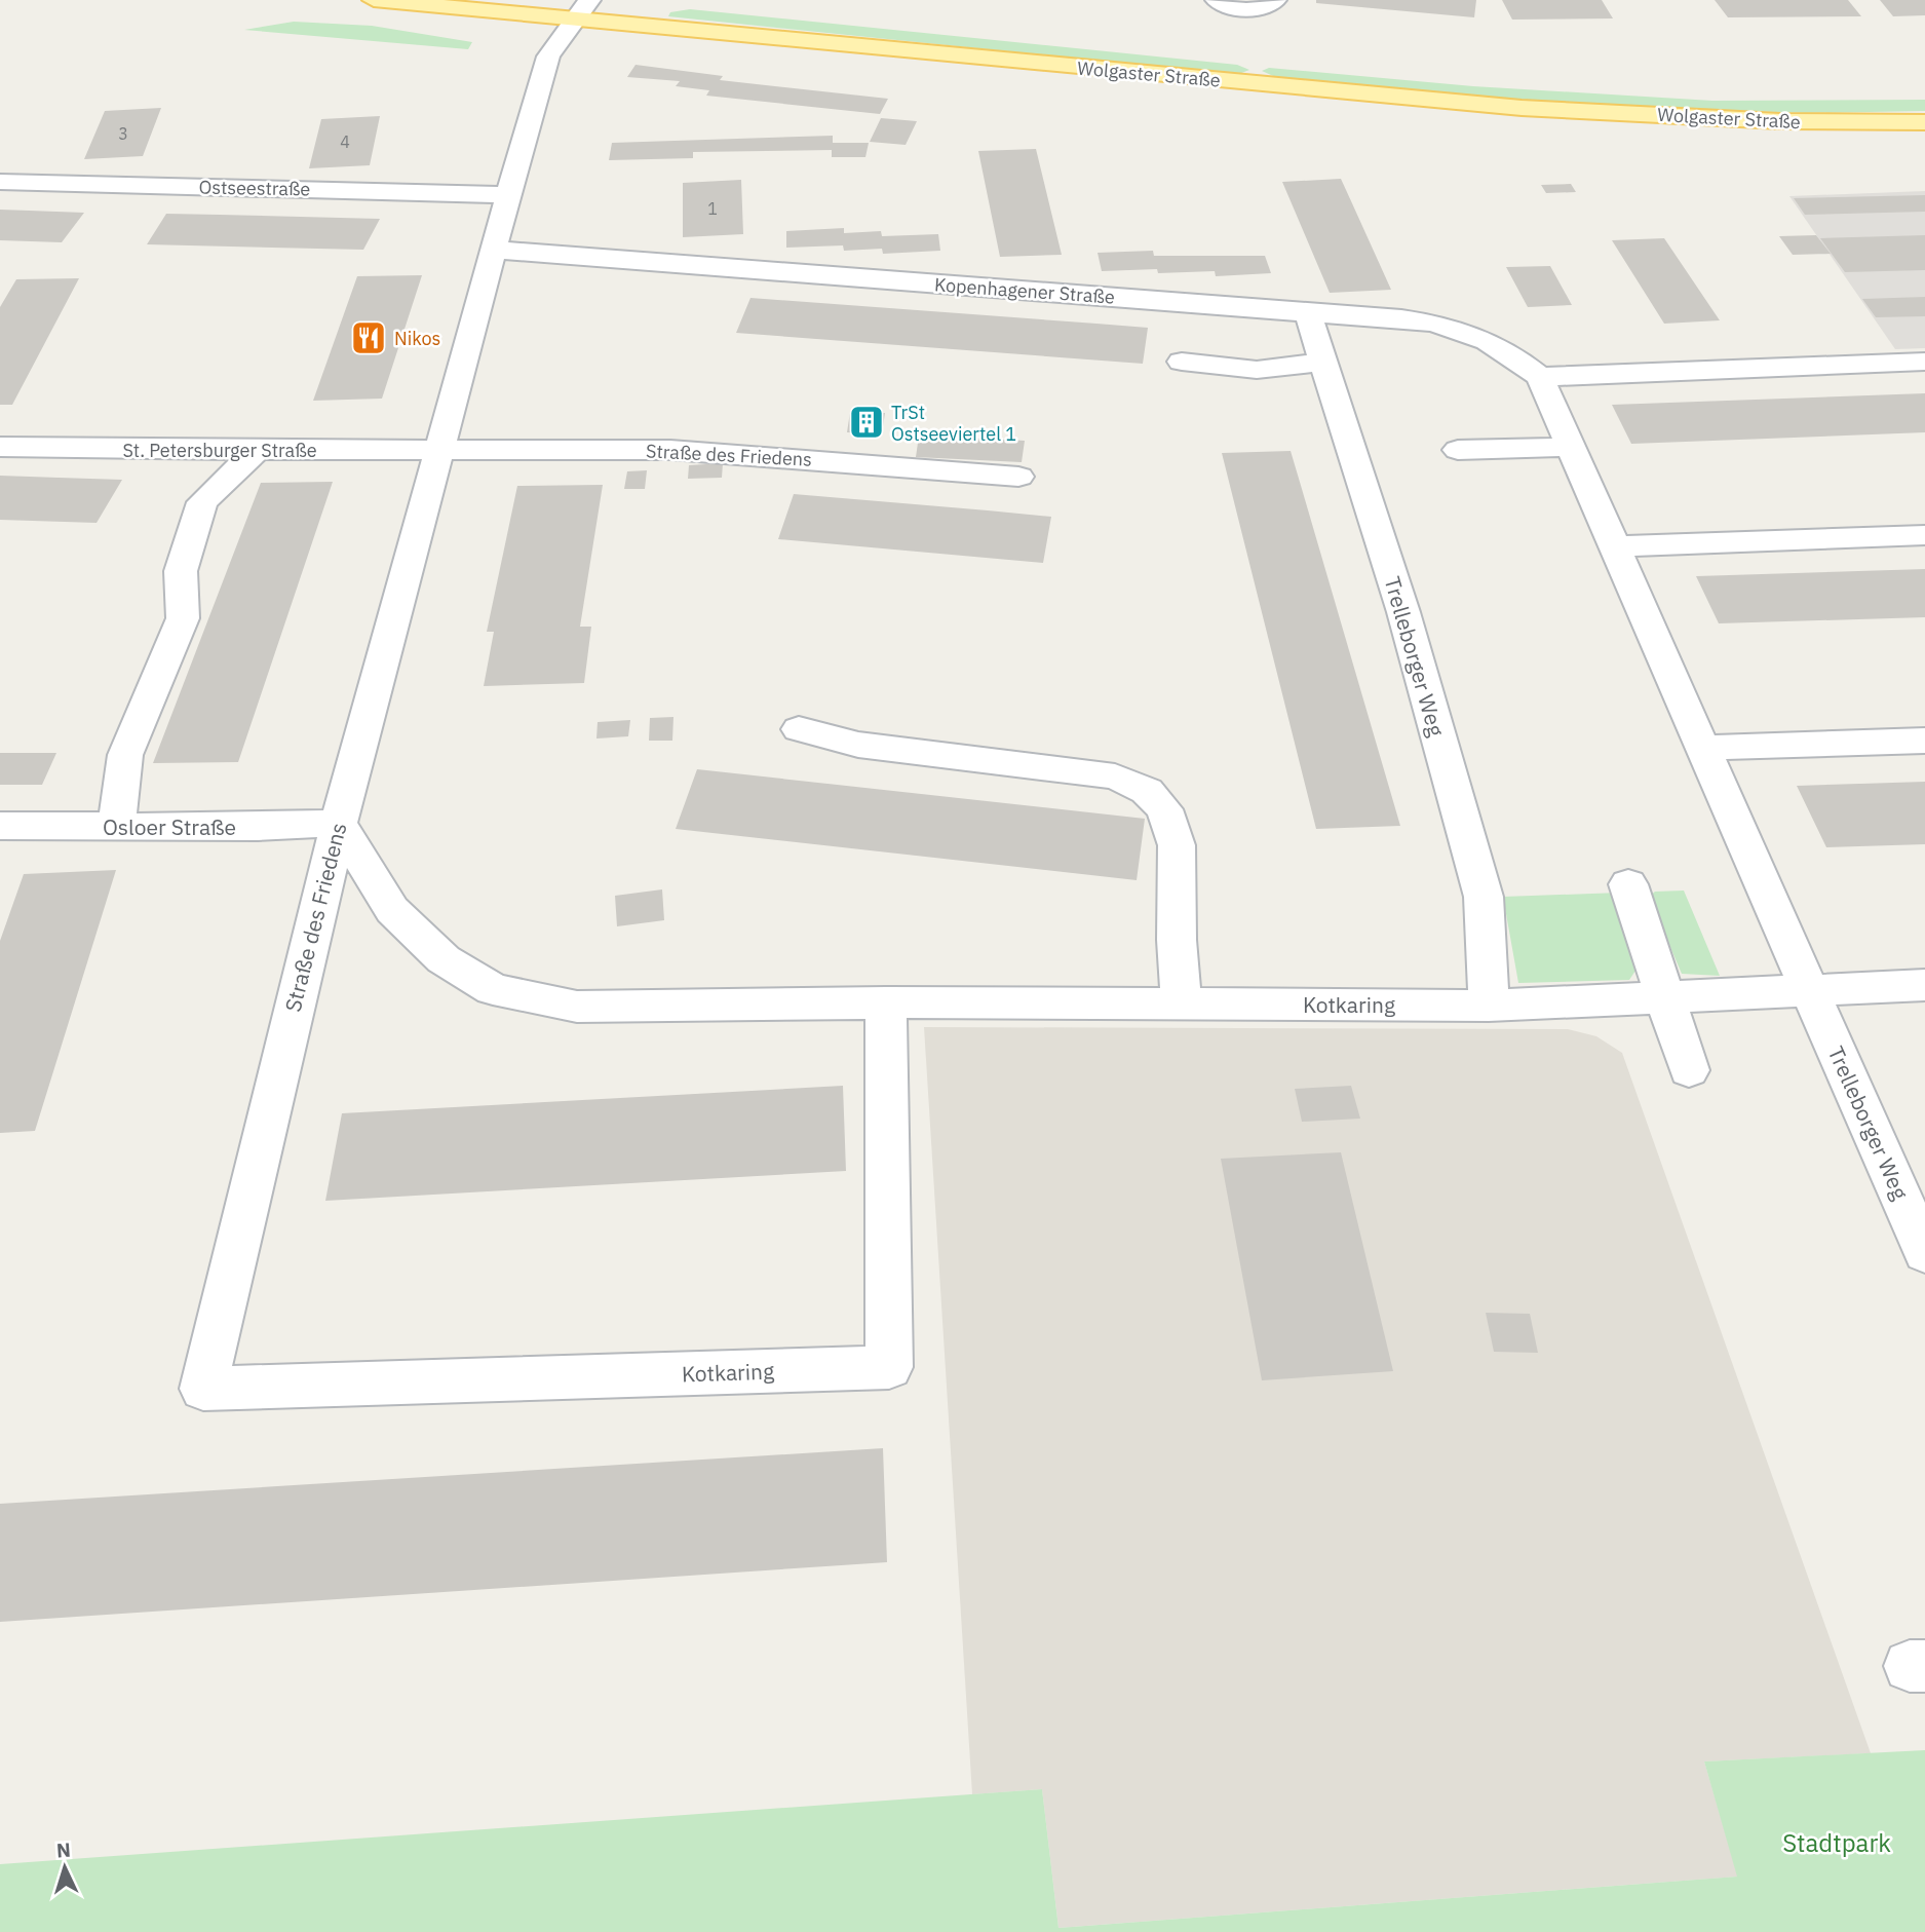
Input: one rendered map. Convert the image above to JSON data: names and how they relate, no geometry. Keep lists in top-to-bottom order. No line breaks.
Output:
{"streets":{"main road":["Wolgaster Straße"],"street":["Ostseestraße","Kopenhagener Straße","St. Petersburger Straße","Straße des Friedens","Trelleborger Weg","Osloer Straße","Kotkaring"]},"crossings":[["Wolgaster Straße","Straße des Friedens"],["Ostseestraße","Straße des Friedens"],["Kopenhagener Straße","Straße des Friedens"],["Kopenhagener Straße","Trelleborger Weg"],["St. Petersburger Straße","Straße des Friedens"],["Straße des Friedens","Osloer Straße"],["Straße des Friedens","Kotkaring"],["Trelleborger Weg","Kotkaring"],["Osloer Straße","Kotkaring"]],"parks":["Stadtpark"],"places":{"restaurant":["Nikos"],"building":["TrSt Ostseeviertel 1"]},"house_numbers":["3","4","1"],"north":"top"}
